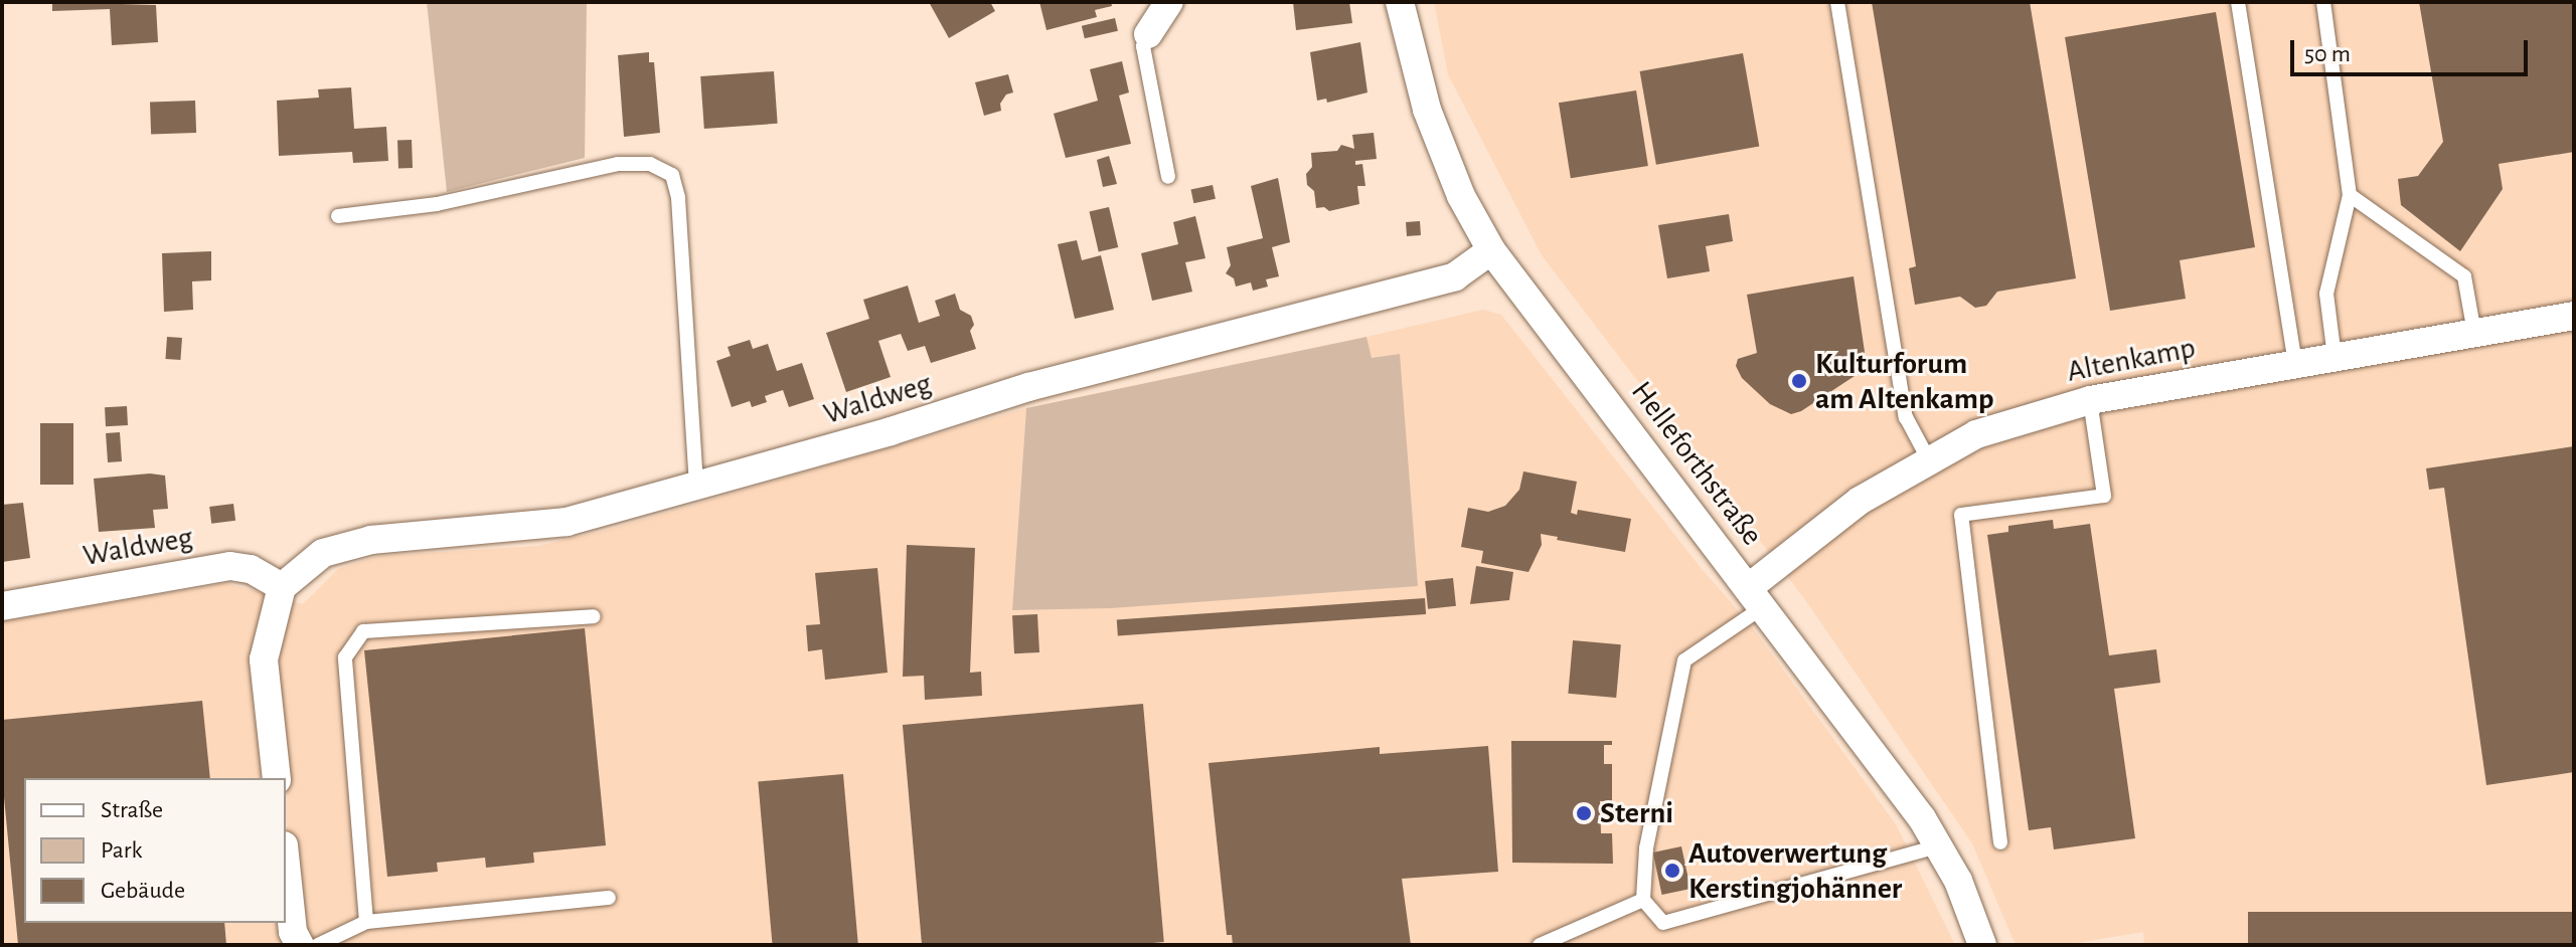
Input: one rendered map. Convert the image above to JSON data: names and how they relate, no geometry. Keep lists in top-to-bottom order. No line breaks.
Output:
{"streets":{"street":["Altenkamp","Waldweg","Helleforthstraße"]},"crossings":[["Altenkamp","Helleforthstraße"],["Waldweg","Helleforthstraße"]],"places":["Kulturforum am Altenkamp","Sterni","Autoverwertung Kerstingjohänner"],"legend":["Straße","Park","Gebäude"],"scale_bar":"50 m"}
